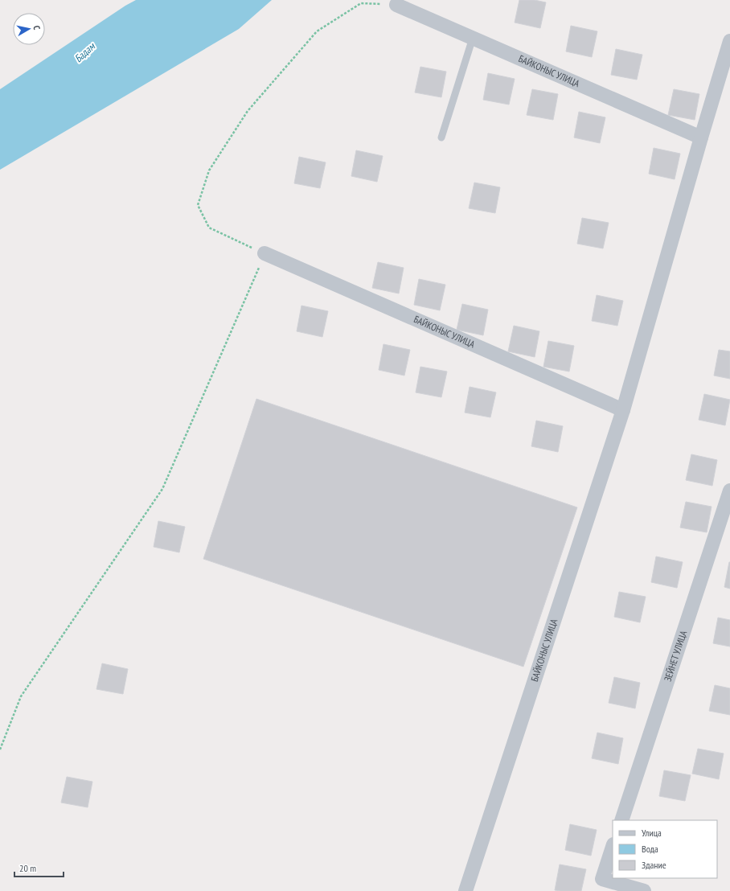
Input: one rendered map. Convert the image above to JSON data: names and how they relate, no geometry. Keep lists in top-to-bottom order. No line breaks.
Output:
{"streets":{"street":["БАЙКОНЫС УЛИЦА","ЗЕЙНЕТ УЛИЦА"]},"water":["Бадам"],"legend":["Улица","Вода","Здание"],"scale_bar":"20 m","north":"right"}
